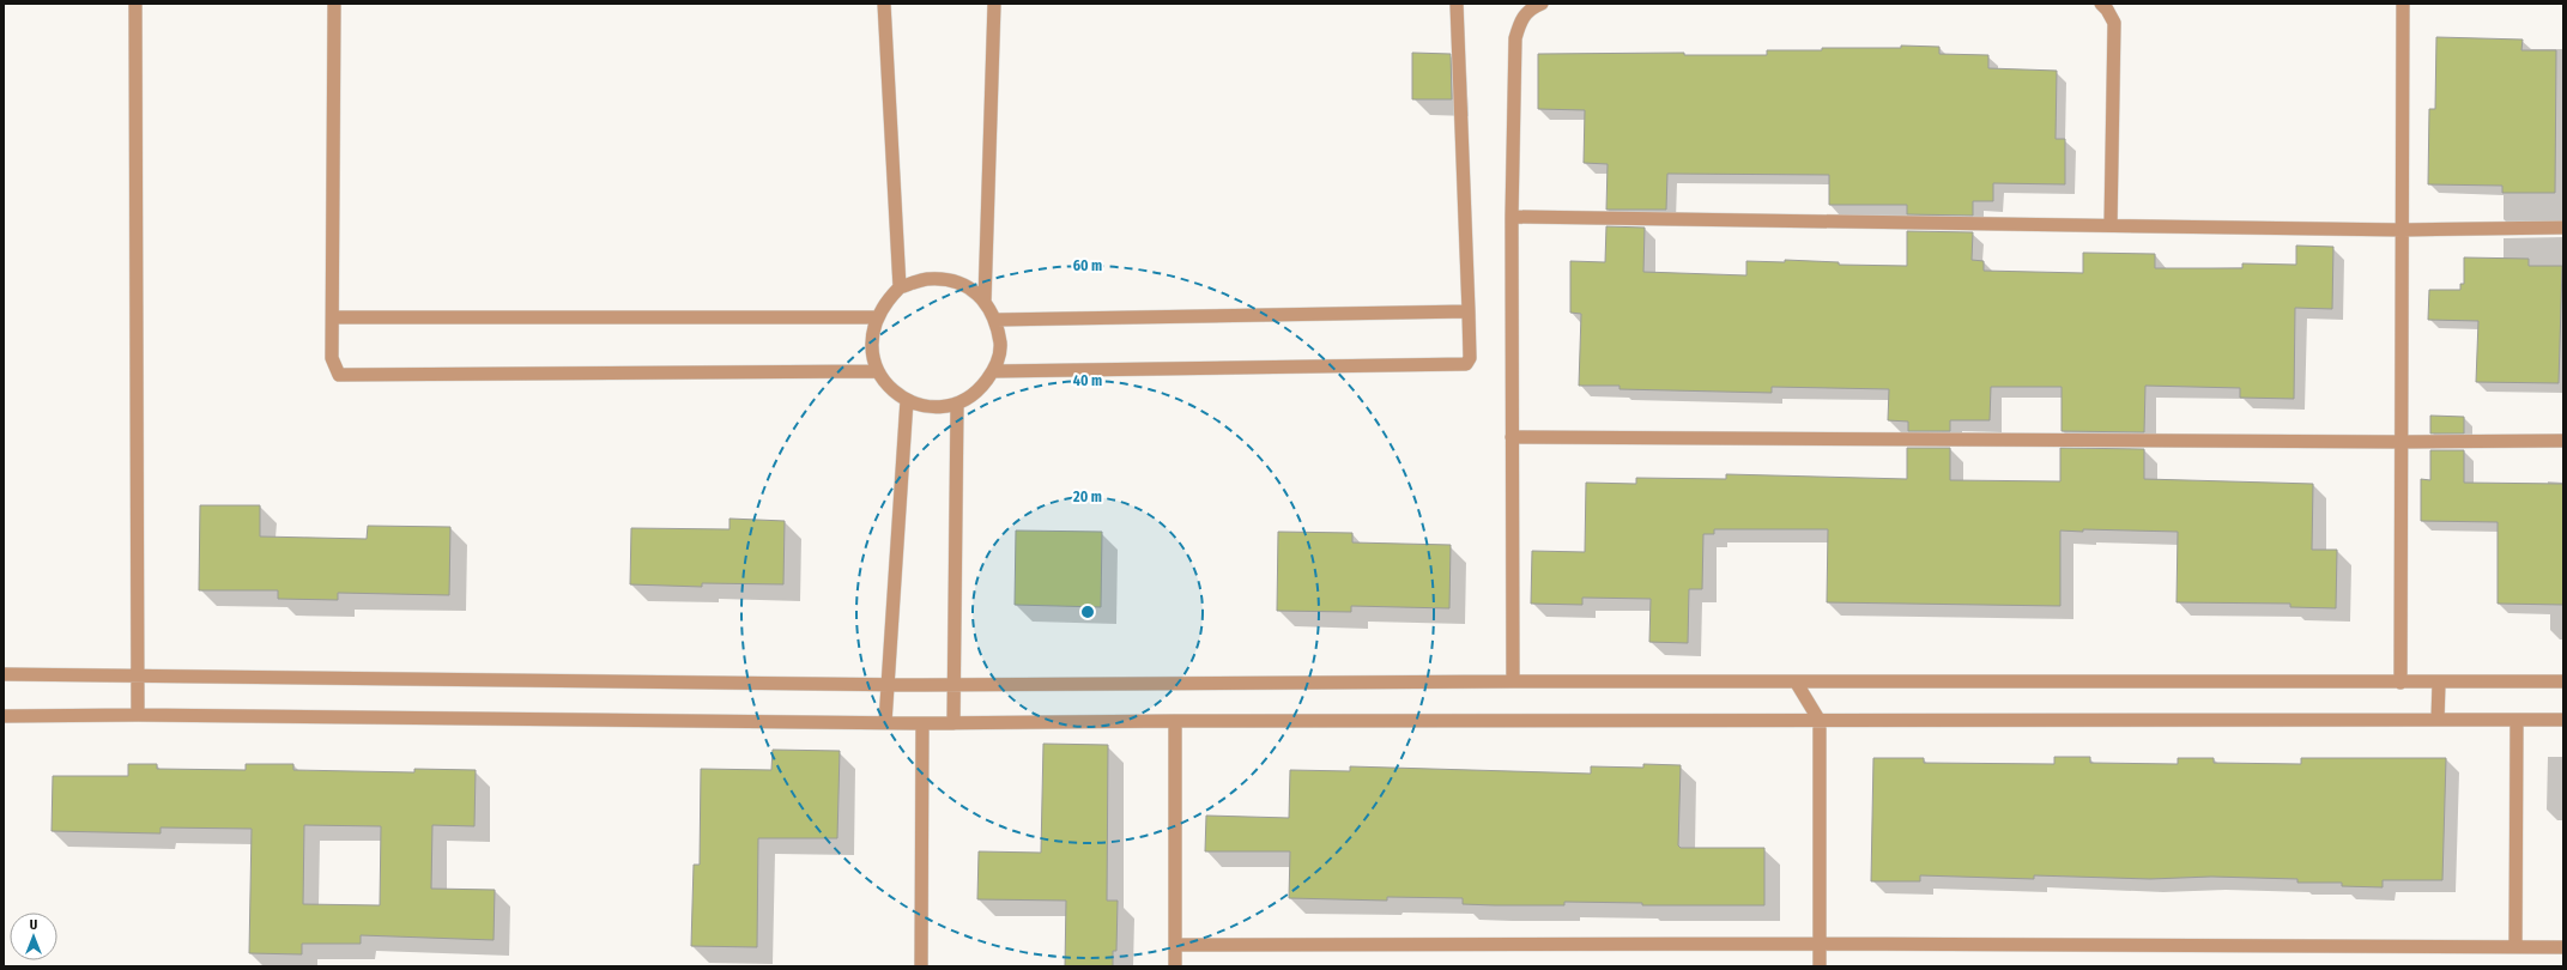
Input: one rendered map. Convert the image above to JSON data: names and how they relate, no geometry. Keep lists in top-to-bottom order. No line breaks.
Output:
{"north":"top","rings":["60 m","40 m","20 m"]}
